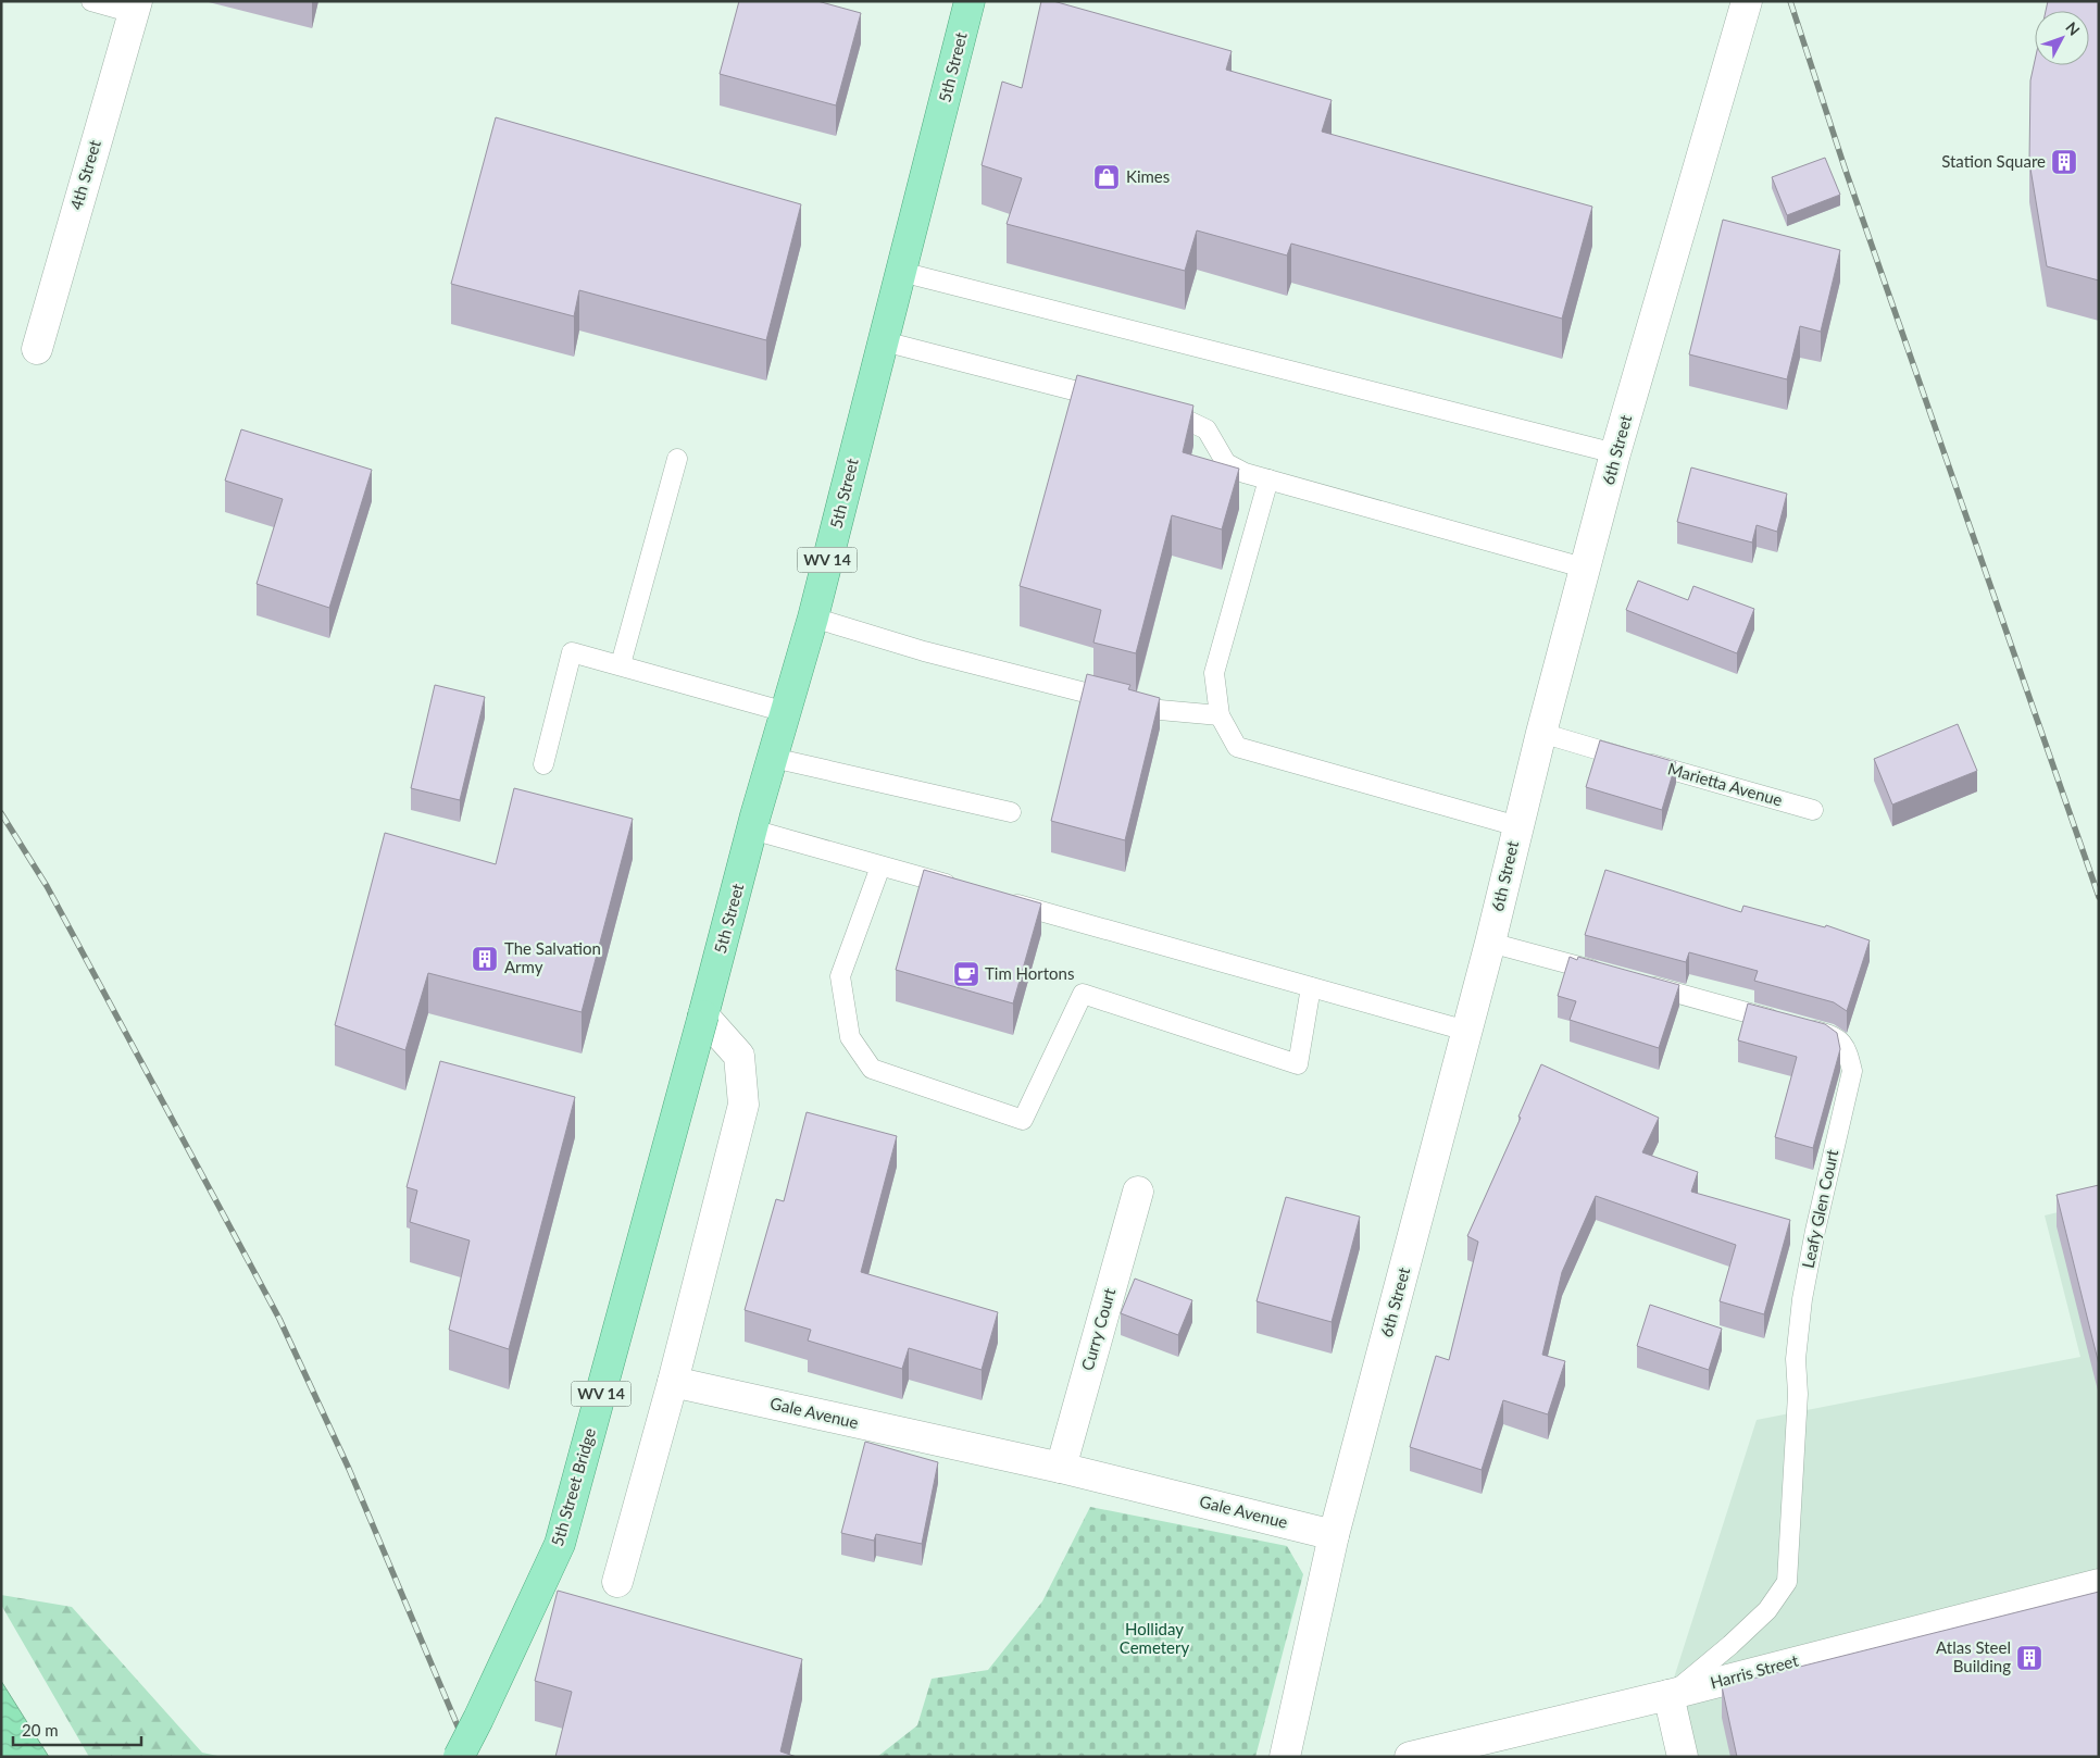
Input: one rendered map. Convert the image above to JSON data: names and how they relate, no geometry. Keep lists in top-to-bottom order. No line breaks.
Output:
{"streets":{"main road":["5th Street","WV 14","5th Street Bridge"],"street":["4th Street","6th Street","Curry Court","Gale Avenue","Harris Street"],"lane":["Marietta Avenue","Leafy Glen Court"]},"crossings":[["5th Street","5th Street Bridge"],["6th Street","Marietta Avenue"],["6th Street","Gale Avenue"],["Leafy Glen Court","Harris Street"],["Curry Court","Gale Avenue"]],"parks":["Holliday Cemetery"],"places":{"building":["Station Square","The Salvation Army","Atlas Steel Building"],"shop":["Kimes"],"cafe":["Tim Hortons"]},"scale_bar":"20 m","north":"top right"}
